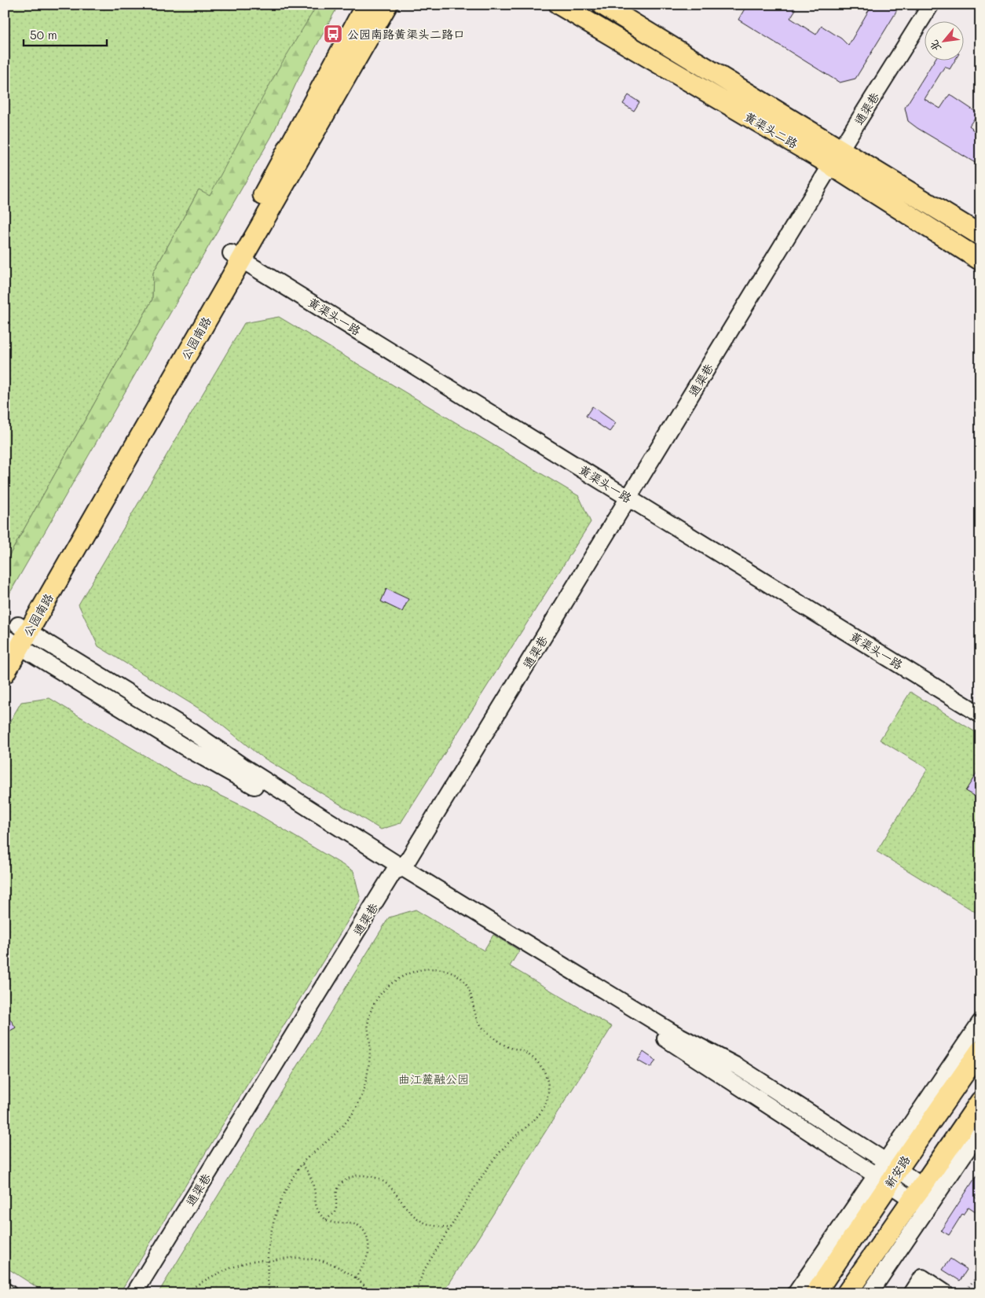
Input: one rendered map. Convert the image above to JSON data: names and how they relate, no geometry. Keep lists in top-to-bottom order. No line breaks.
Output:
{"streets":{"main road":["黄渠头二路","公园南路","新安路"],"street":["通渠巷","黄渠头一路"]},"crossings":[["通渠巷","黄渠头二路"],["通渠巷","黄渠头一路"],["黄渠头一路","公园南路"]],"parks":["曲江麓融公园"],"places":{"bus stop":["公园南路黄渠头二路口"]},"scale_bar":"50 m","north":"bottom left"}
